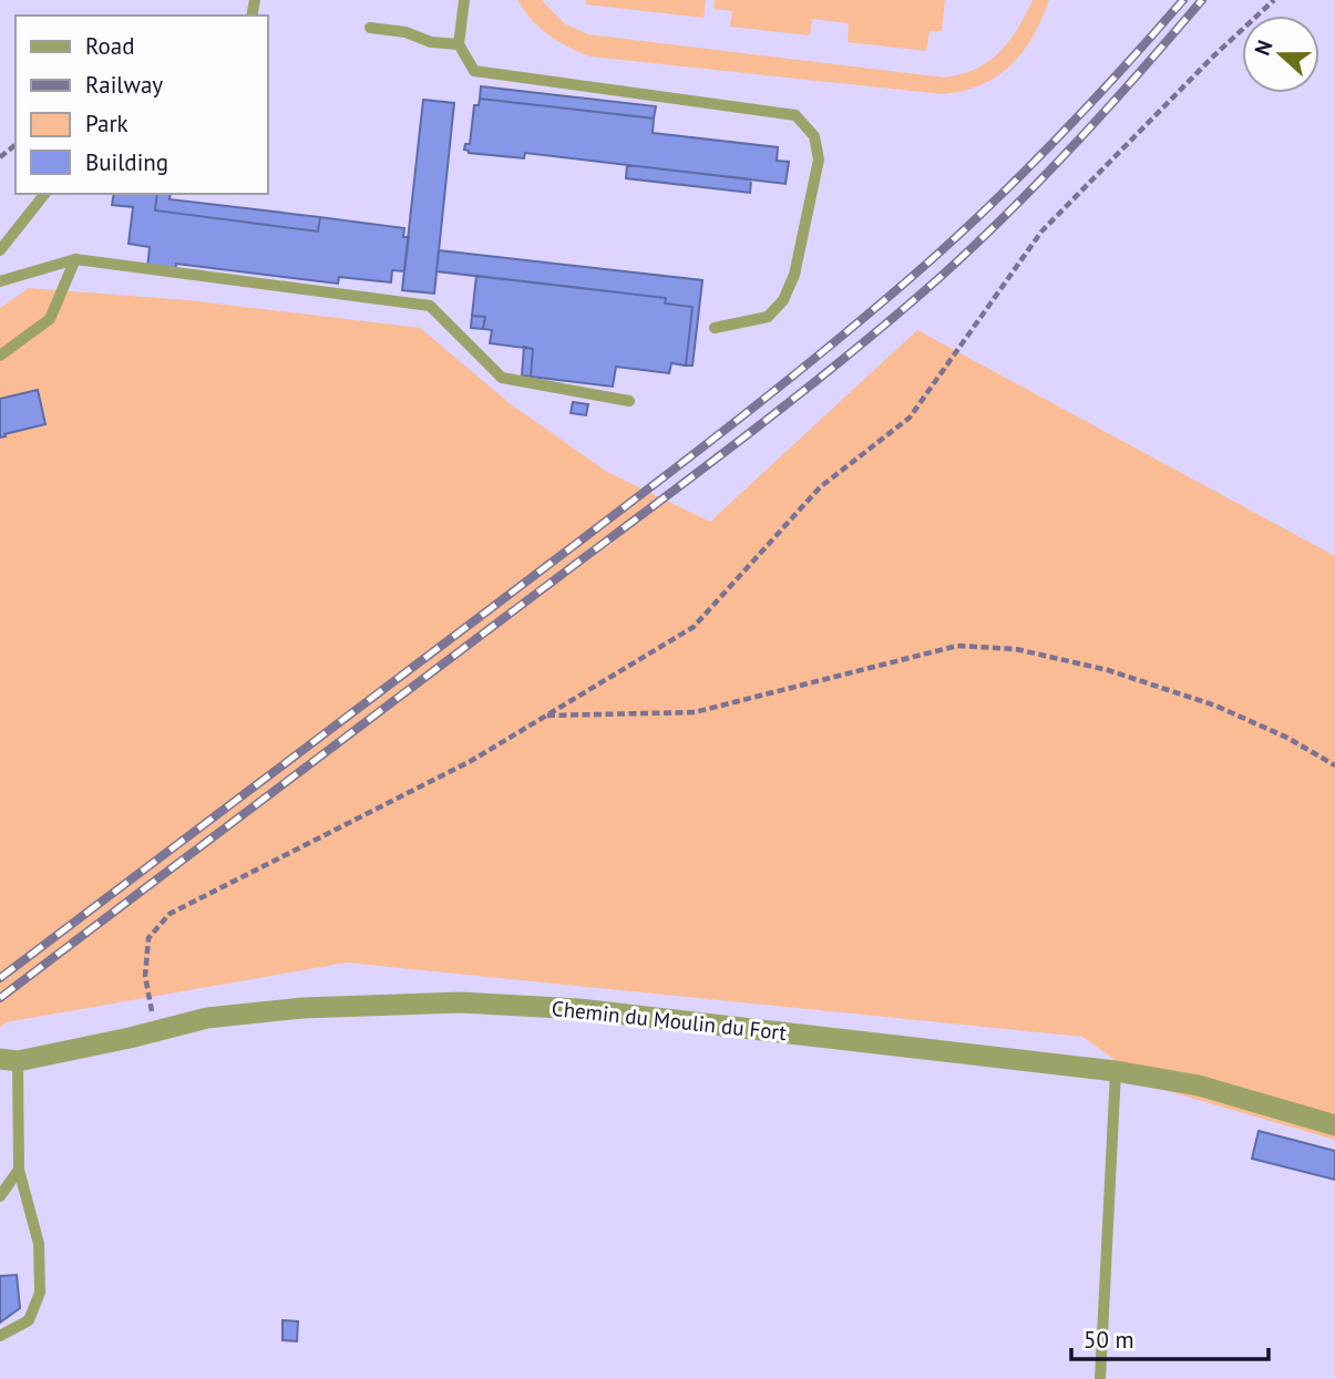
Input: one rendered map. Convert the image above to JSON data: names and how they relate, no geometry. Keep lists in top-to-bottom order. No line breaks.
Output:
{"streets":{"street":["Chemin du Moulin du Fort"]},"legend":["Road","Railway","Park","Building"],"scale_bar":"50 m","north":"left"}
